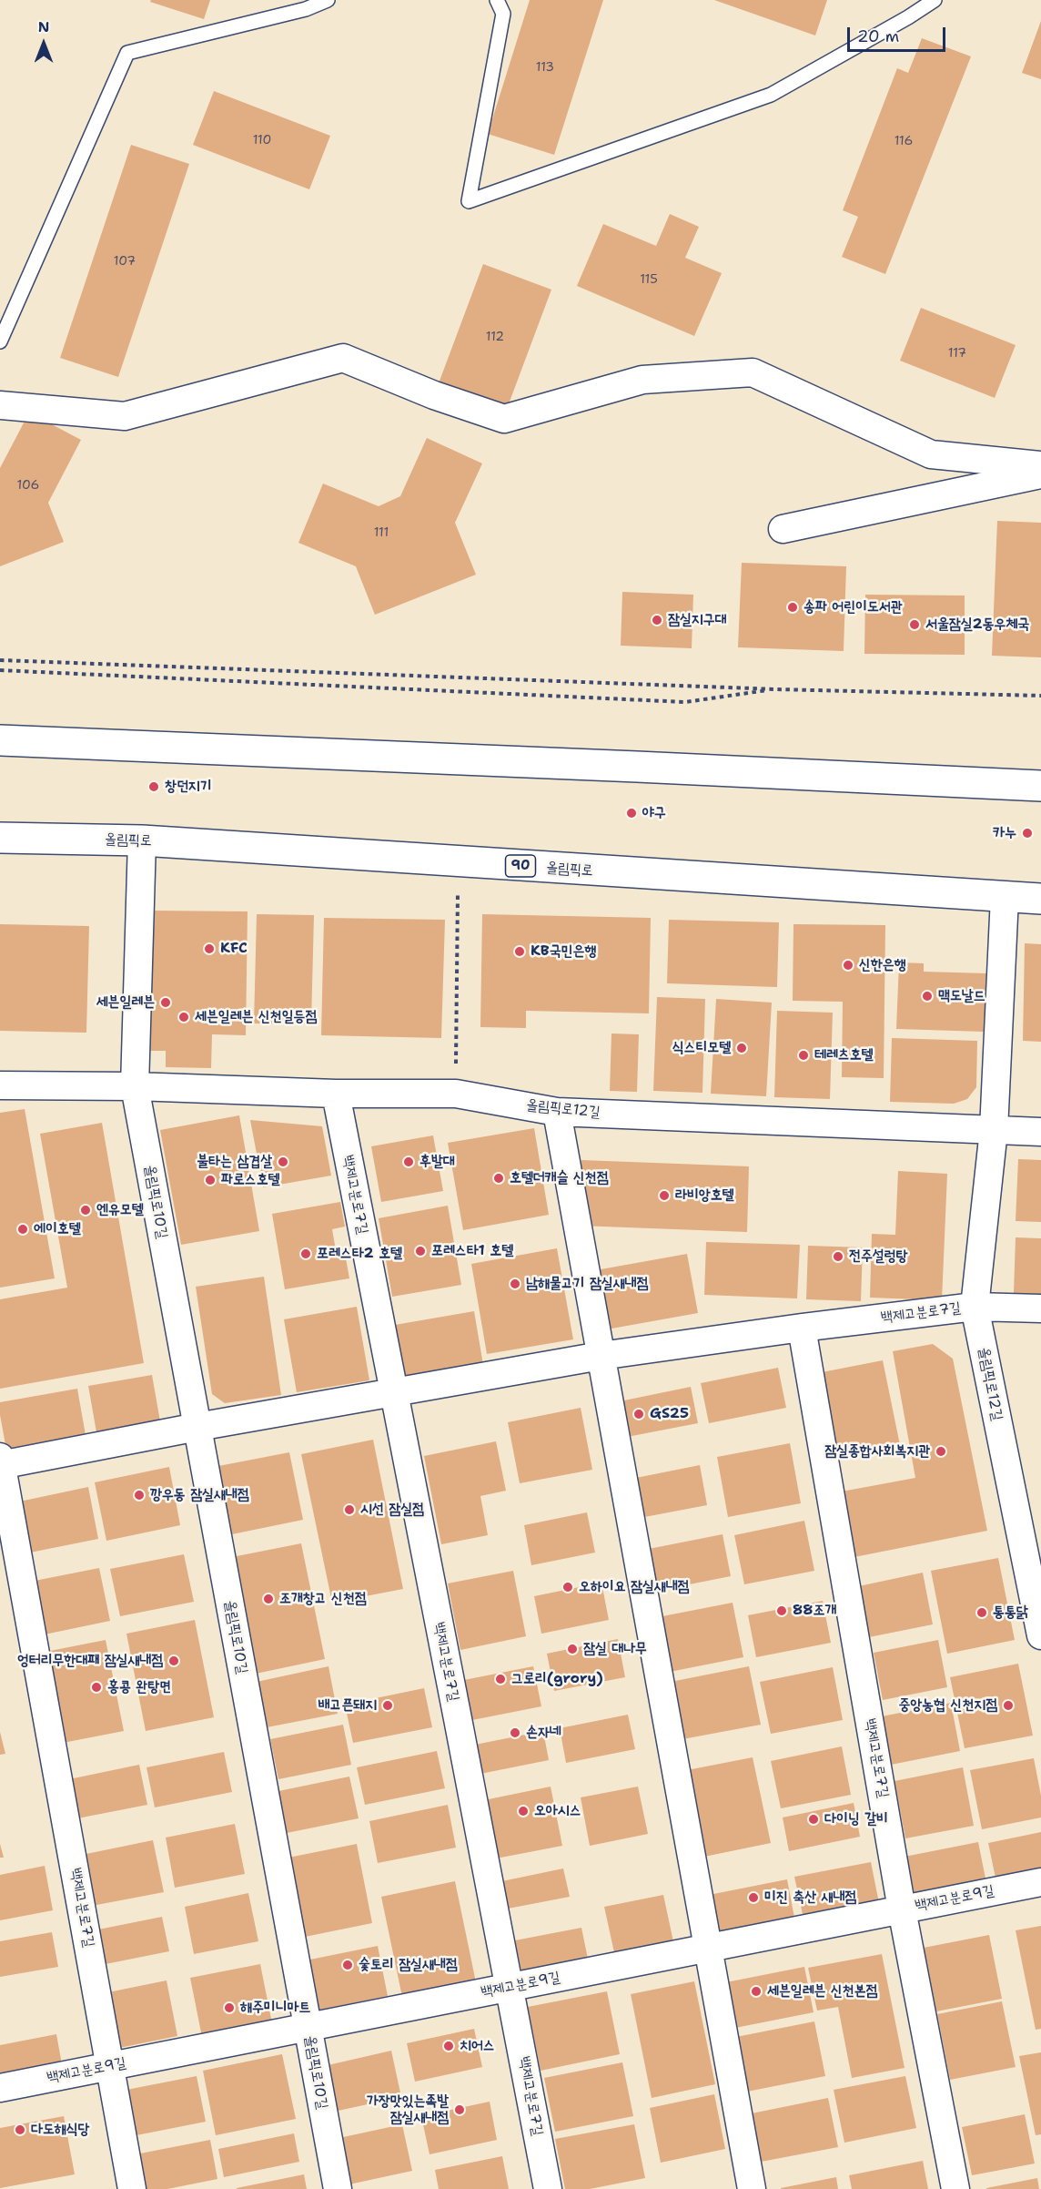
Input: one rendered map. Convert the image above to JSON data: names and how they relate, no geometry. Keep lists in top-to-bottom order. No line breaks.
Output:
{"streets":{"main road":["올림픽로","90"],"street":["올림픽로12길","백제고분로7길","올림픽로10길","백제고분로9길"]},"crossings":[["올림픽로","올림픽로12길"],["올림픽로","올림픽로10길"],["올림픽로12길","백제고분로7길"],["올림픽로12길","올림픽로10길"],["백제고분로7길","올림픽로10길"],["백제고분로7길","백제고분로9길"],["올림픽로10길","백제고분로9길"]],"places":["송파 어린이도서관","잠실지구대","서울잠실2동우체국","창던지기","야구","카누","KFC","KB국민은행","신한은행","맥도날드","세븐일레븐","세븐일레븐 신천일등점","식스티모텔","테레츠호텔","불타는 삼겹살","후발대","호텔더캐슬 신천점","파로스호텔","라비앙호텔","엔유모텔","에이호텔","포레스타1 호텔","포레스타2 호텔","전주설렁탕","남해물고기 잠실새내점","GS25","잠실종합사회복지관","깡우동 잠실새내점","시선 잠실점","오하이요 잠실새내점","조개창고 신천점","88조개","통통닭","잠실 대나무","엉터리무한대패 잠실새내점","그로리(grory)","홍콩 완탕면","배고픈돼지","중앙농협 신천지점","손자네","오아시스","다이닝 갈비","미진 축산 새내점","숯토리 잠실새내점","세븐일레븐 신천본점","해주미니마트","치어스","가장맛있는족발 잠실새내점","다도해식당"],"house_numbers":["113","110","116","107","115","112","117","106","111"],"scale_bar":"20 m","north":"top"}
